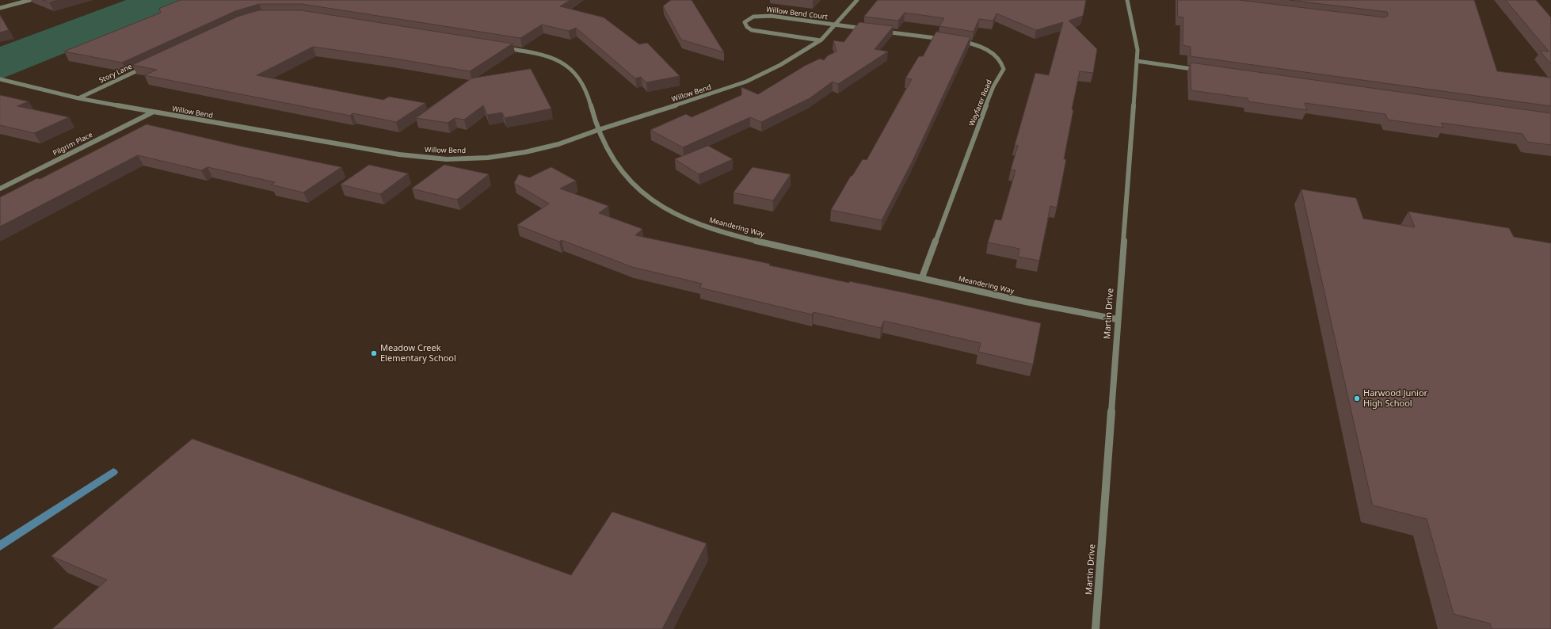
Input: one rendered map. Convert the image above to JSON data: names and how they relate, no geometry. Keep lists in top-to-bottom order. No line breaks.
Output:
{"streets":{"street":["Willow Bend Court","Story Lane","Willow Bend","Wayfarer Road","Pilgrim Place","Meandering Way","Martin Drive"]},"crossings":[["Willow Bend Court","Willow Bend"],["Story Lane","Willow Bend"],["Willow Bend","Pilgrim Place"],["Willow Bend","Meandering Way"],["Wayfarer Road","Meandering Way"],["Meandering Way","Martin Drive"]],"places":["Meadow Creek Elementary School","Harwood Junior High School"]}
